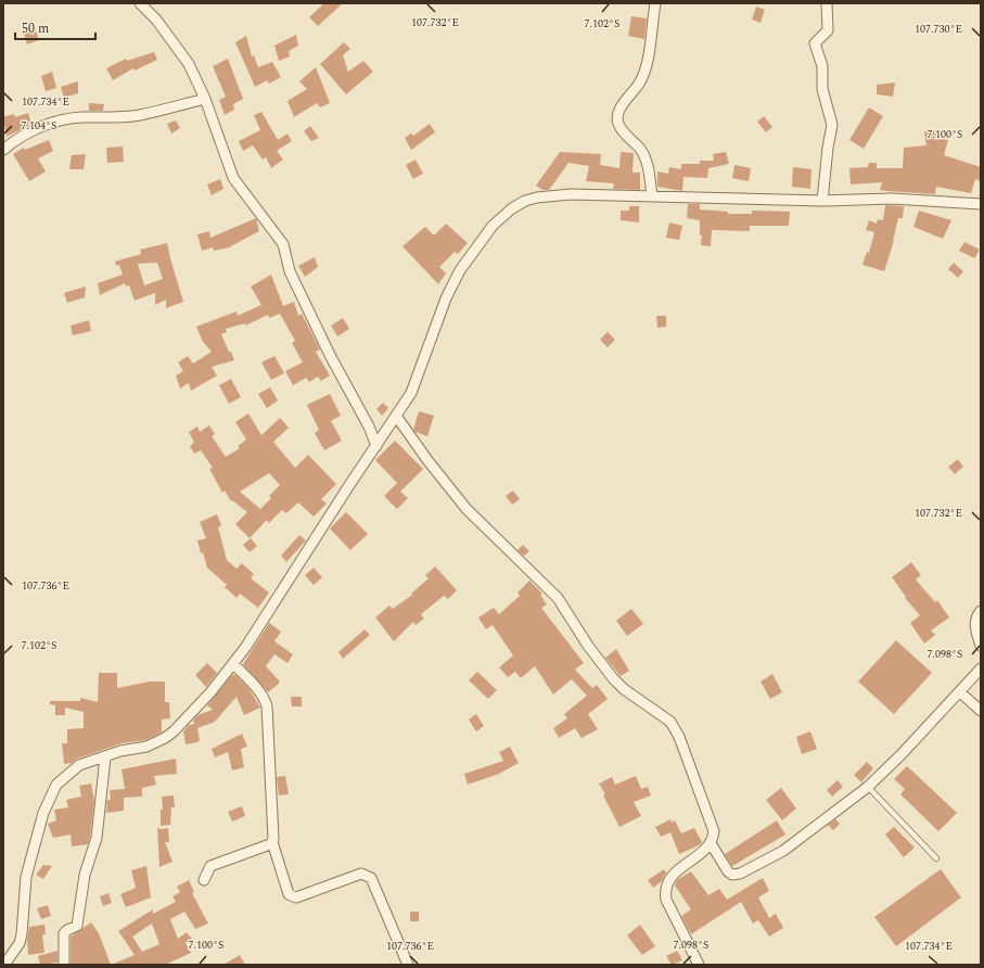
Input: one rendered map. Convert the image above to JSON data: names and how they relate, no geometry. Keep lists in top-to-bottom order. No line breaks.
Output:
{"scale_bar":"50 m","coordinates":["107.732°E","7.102°S","107.730°E","107.734°E","7.104°S","7.100°S","107.736°E","7.098°S"]}
